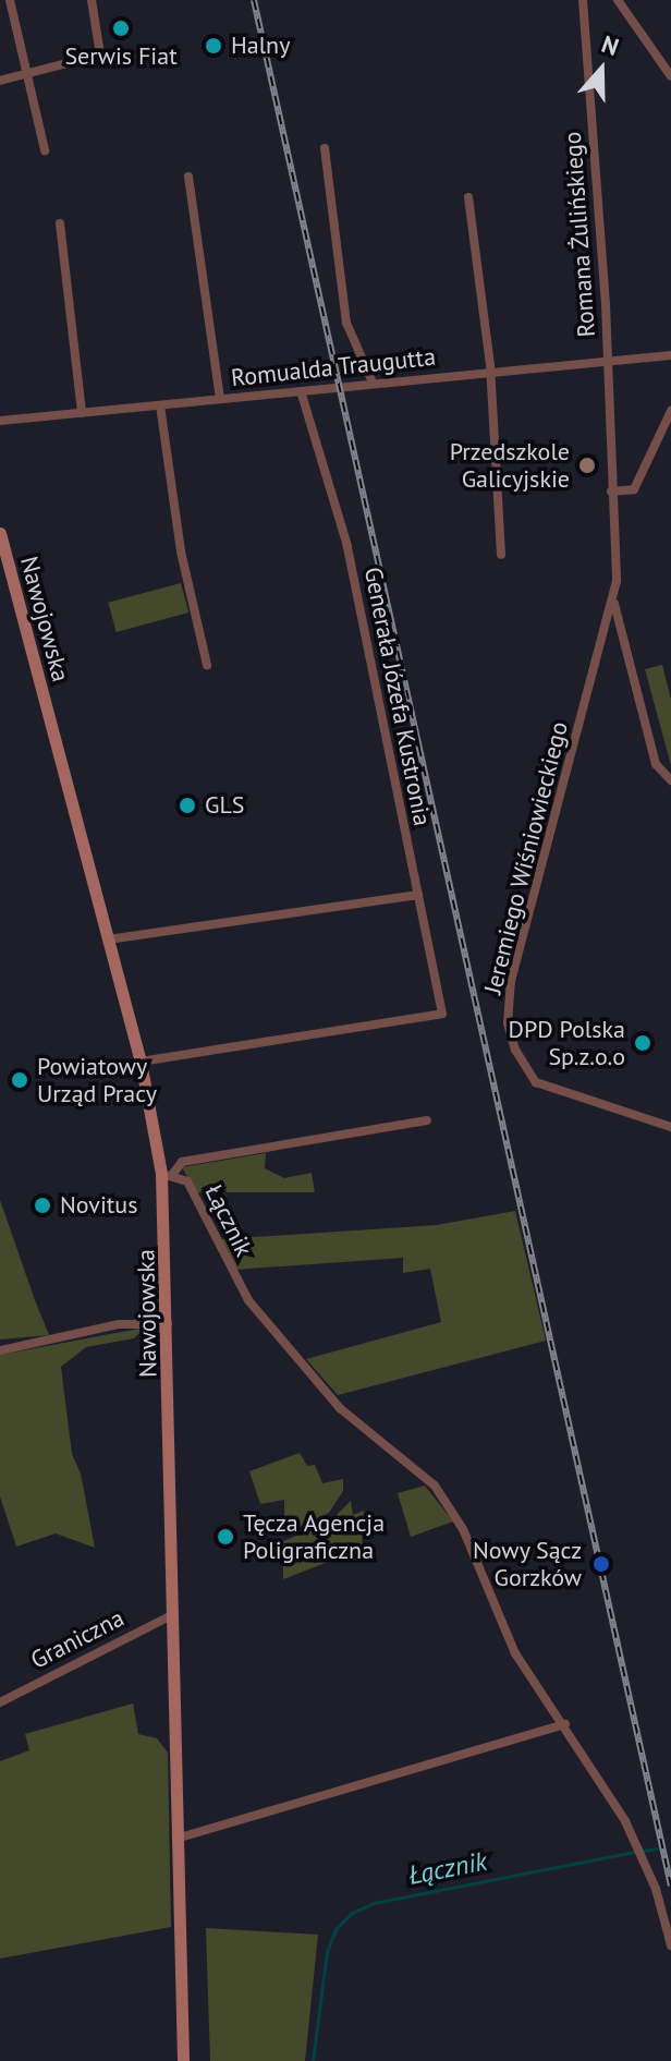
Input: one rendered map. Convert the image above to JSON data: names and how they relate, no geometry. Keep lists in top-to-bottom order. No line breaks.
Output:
{"streets":{"street":["Romana Żulińskiego","Romualda Traugutta","Nawojowska","Generała Józefa Kustronia","Jeremiego Wiśniowieckiego","Łącznik","Graniczna"]},"crossings":[["Romana Żulińskiego","Romualda Traugutta"],["Romana Żulińskiego","Jeremiego Wiśniowieckiego"],["Romualda Traugutta","Generała Józefa Kustronia"],["Nawojowska","Generała Józefa Kustronia"],["Nawojowska","Łącznik"],["Nawojowska","Graniczna"]],"water":["Łącznik"],"places":["Serwis Fiat","Halny","Przedszkole Galicyjskie","GLS","DPD Polska Sp.z.o.o","Powiatowy Urząd Pracy","Novitus","Tęcza Agencja Poligraficzna","Nowy Sącz Gorzków"],"north":"top"}
